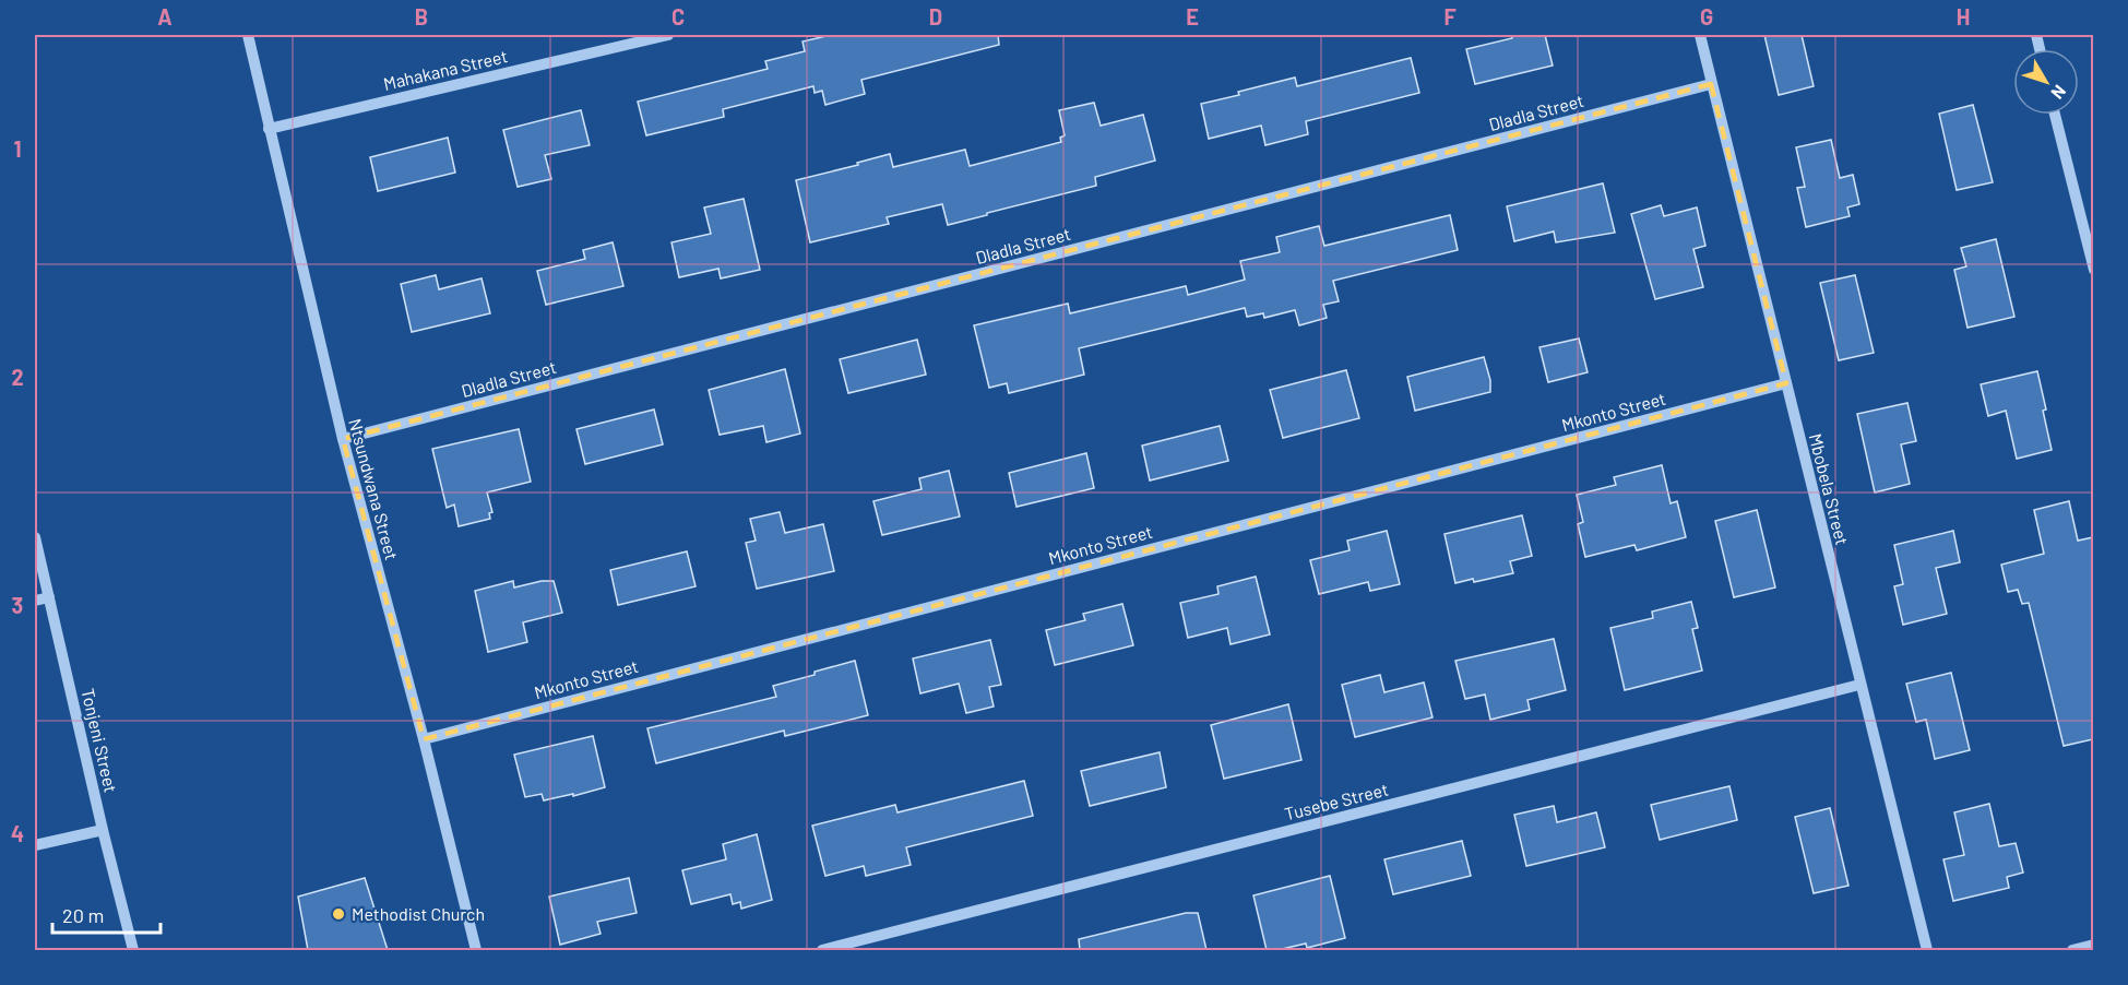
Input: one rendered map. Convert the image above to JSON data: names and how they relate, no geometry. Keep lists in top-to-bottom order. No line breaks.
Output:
{"streets":{"street":["Mahakana Street","Dladla Street","Mkonto Street","Ntsundwana Street","Mbobela Street","Tonjeni Street","Tusebe Street"]},"crossings":[["Mahakana Street","Ntsundwana Street"],["Dladla Street","Ntsundwana Street"],["Dladla Street","Mbobela Street"],["Mkonto Street","Ntsundwana Street"],["Mkonto Street","Mbobela Street"],["Mbobela Street","Tusebe Street"]],"places":["Methodist Church"],"scale_bar":"20 m","north":"bottom right","grid":{"columns":["A","B","C","D","E","F","G","H"],"rows":["1","2","3","4"]}}
